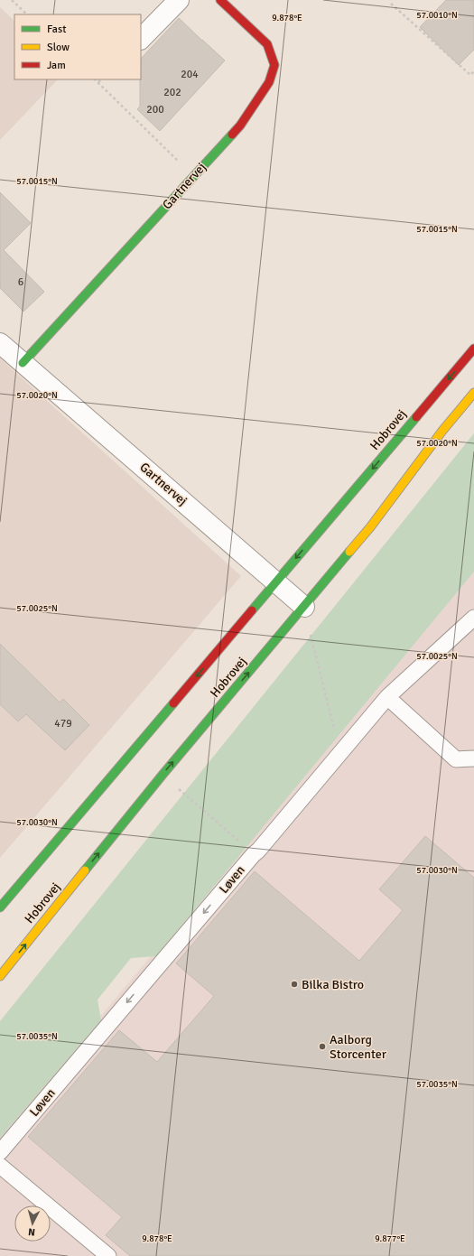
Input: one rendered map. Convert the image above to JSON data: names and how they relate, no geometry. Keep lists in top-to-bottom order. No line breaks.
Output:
{"streets":{"main road":["Gartnervej","Hobrovej"],"lane":["Løven"]},"crossings":[["Gartnervej","Hobrovej"]],"one_way":["Løven"],"places":["Bilka Bistro","Aalborg Storcenter"],"house_numbers":["204","202","200","6","479"],"legend":["Fast","Slow","Jam"],"north":"bottom","coordinates":["57.0010°N","9.878°E","57.0015°N","57.0020°N","57.0025°N","57.0030°N","57.0035°N","9.877°E"]}
